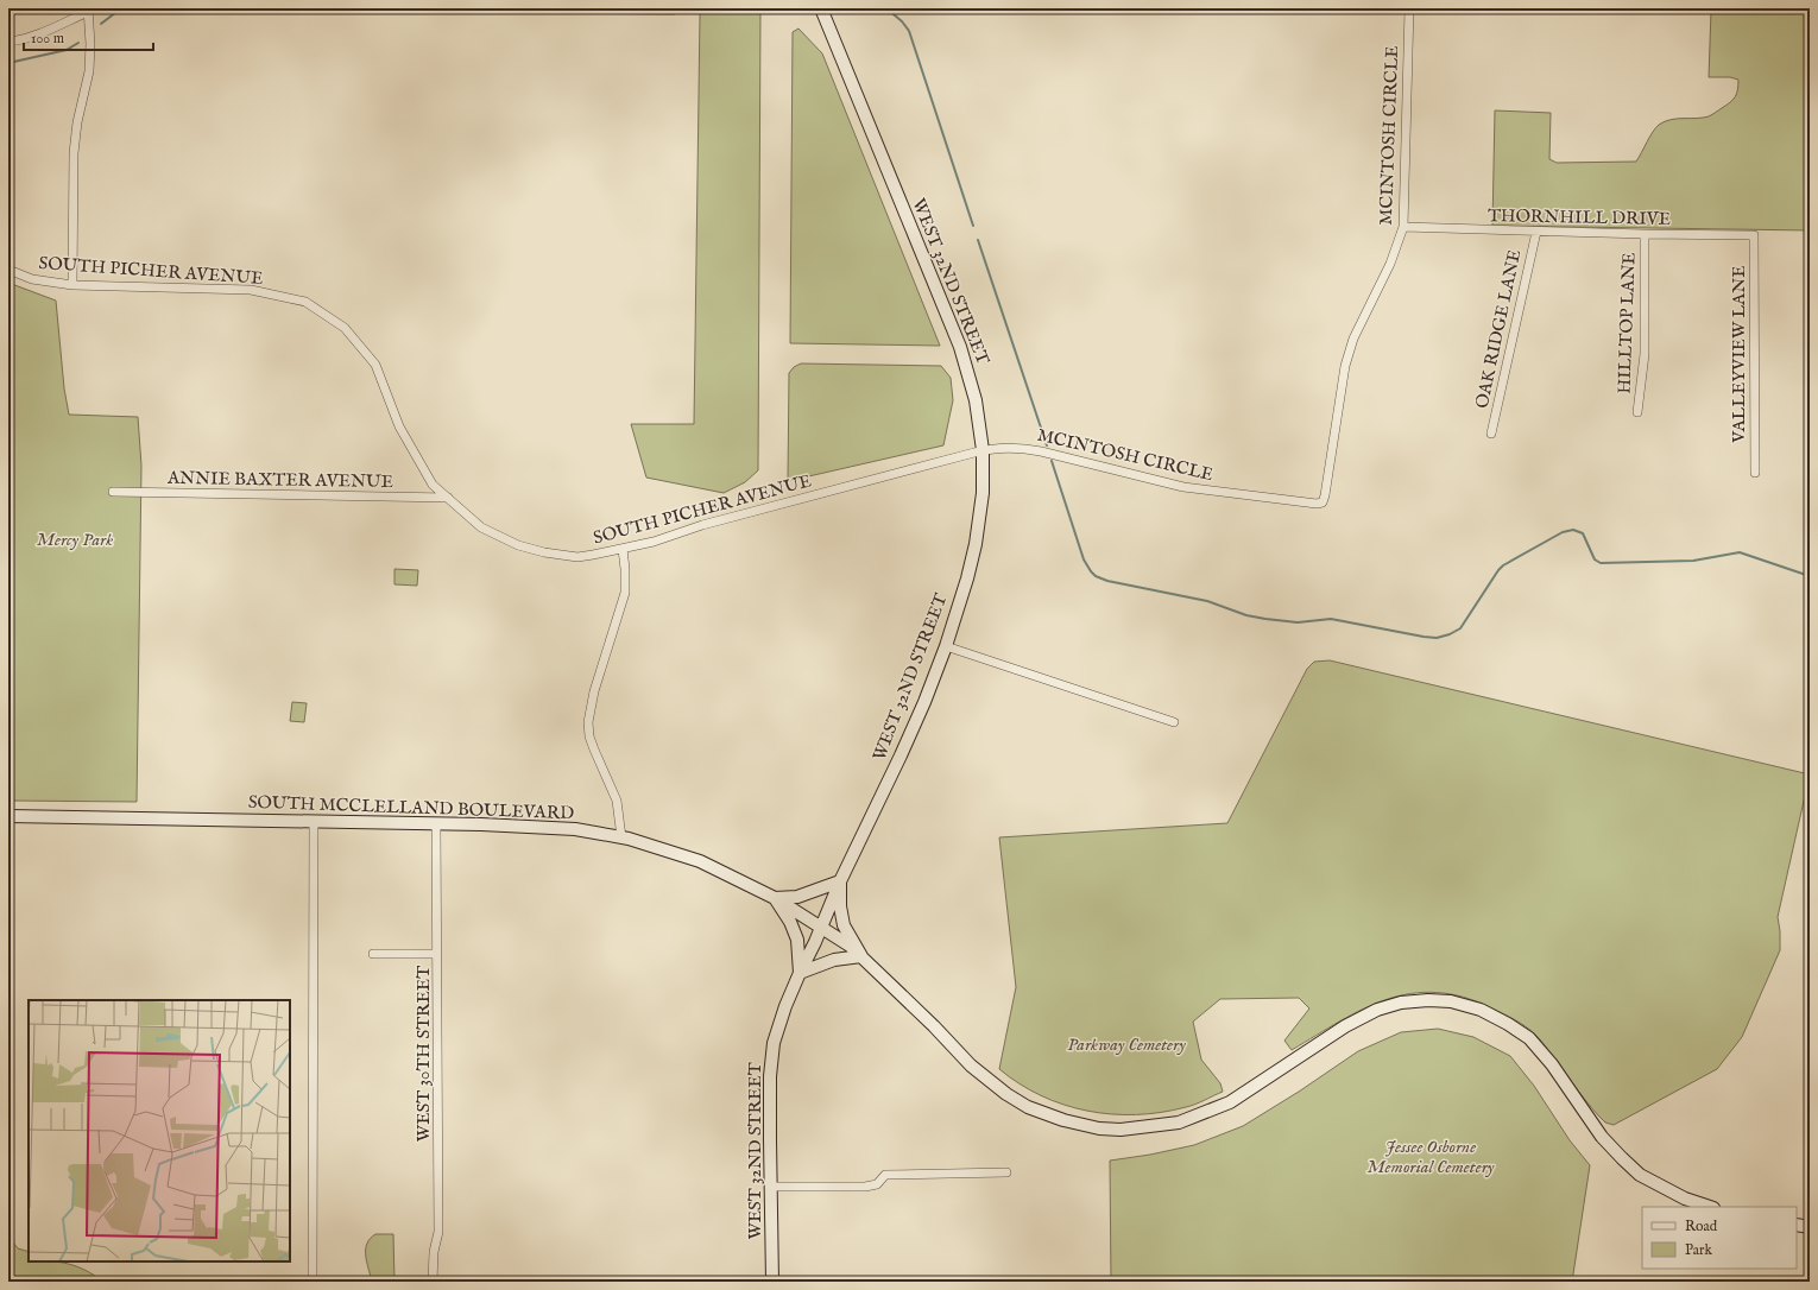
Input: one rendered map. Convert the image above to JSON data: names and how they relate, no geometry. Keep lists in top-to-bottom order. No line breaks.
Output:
{"streets":{"main road":["WEST 32ND STREET","SOUTH MCCLELLAND BOULEVARD"],"street":["MCINTOSH CIRCLE","THORNHILL DRIVE","SOUTH PICHER AVENUE","HILLTOP LANE","OAK RIDGE LANE","VALLEYVIEW LANE","ANNIE BAXTER AVENUE","WEST 30TH STREET"]},"crossings":[["MCINTOSH CIRCLE","THORNHILL DRIVE"],["MCINTOSH CIRCLE","SOUTH PICHER AVENUE"],["MCINTOSH CIRCLE","WEST 32ND STREET"],["THORNHILL DRIVE","HILLTOP LANE"],["THORNHILL DRIVE","OAK RIDGE LANE"],["THORNHILL DRIVE","VALLEYVIEW LANE"],["SOUTH PICHER AVENUE","WEST 32ND STREET"],["SOUTH PICHER AVENUE","ANNIE BAXTER AVENUE"],["WEST 32ND STREET","SOUTH MCCLELLAND BOULEVARD"],["SOUTH MCCLELLAND BOULEVARD","WEST 30TH STREET"]],"parks":["Mercy Park","Parkway Cemetery","Jessee Osborne Memorial Cemetery"],"legend":["Road","Park"],"scale_bar":"100 m"}
